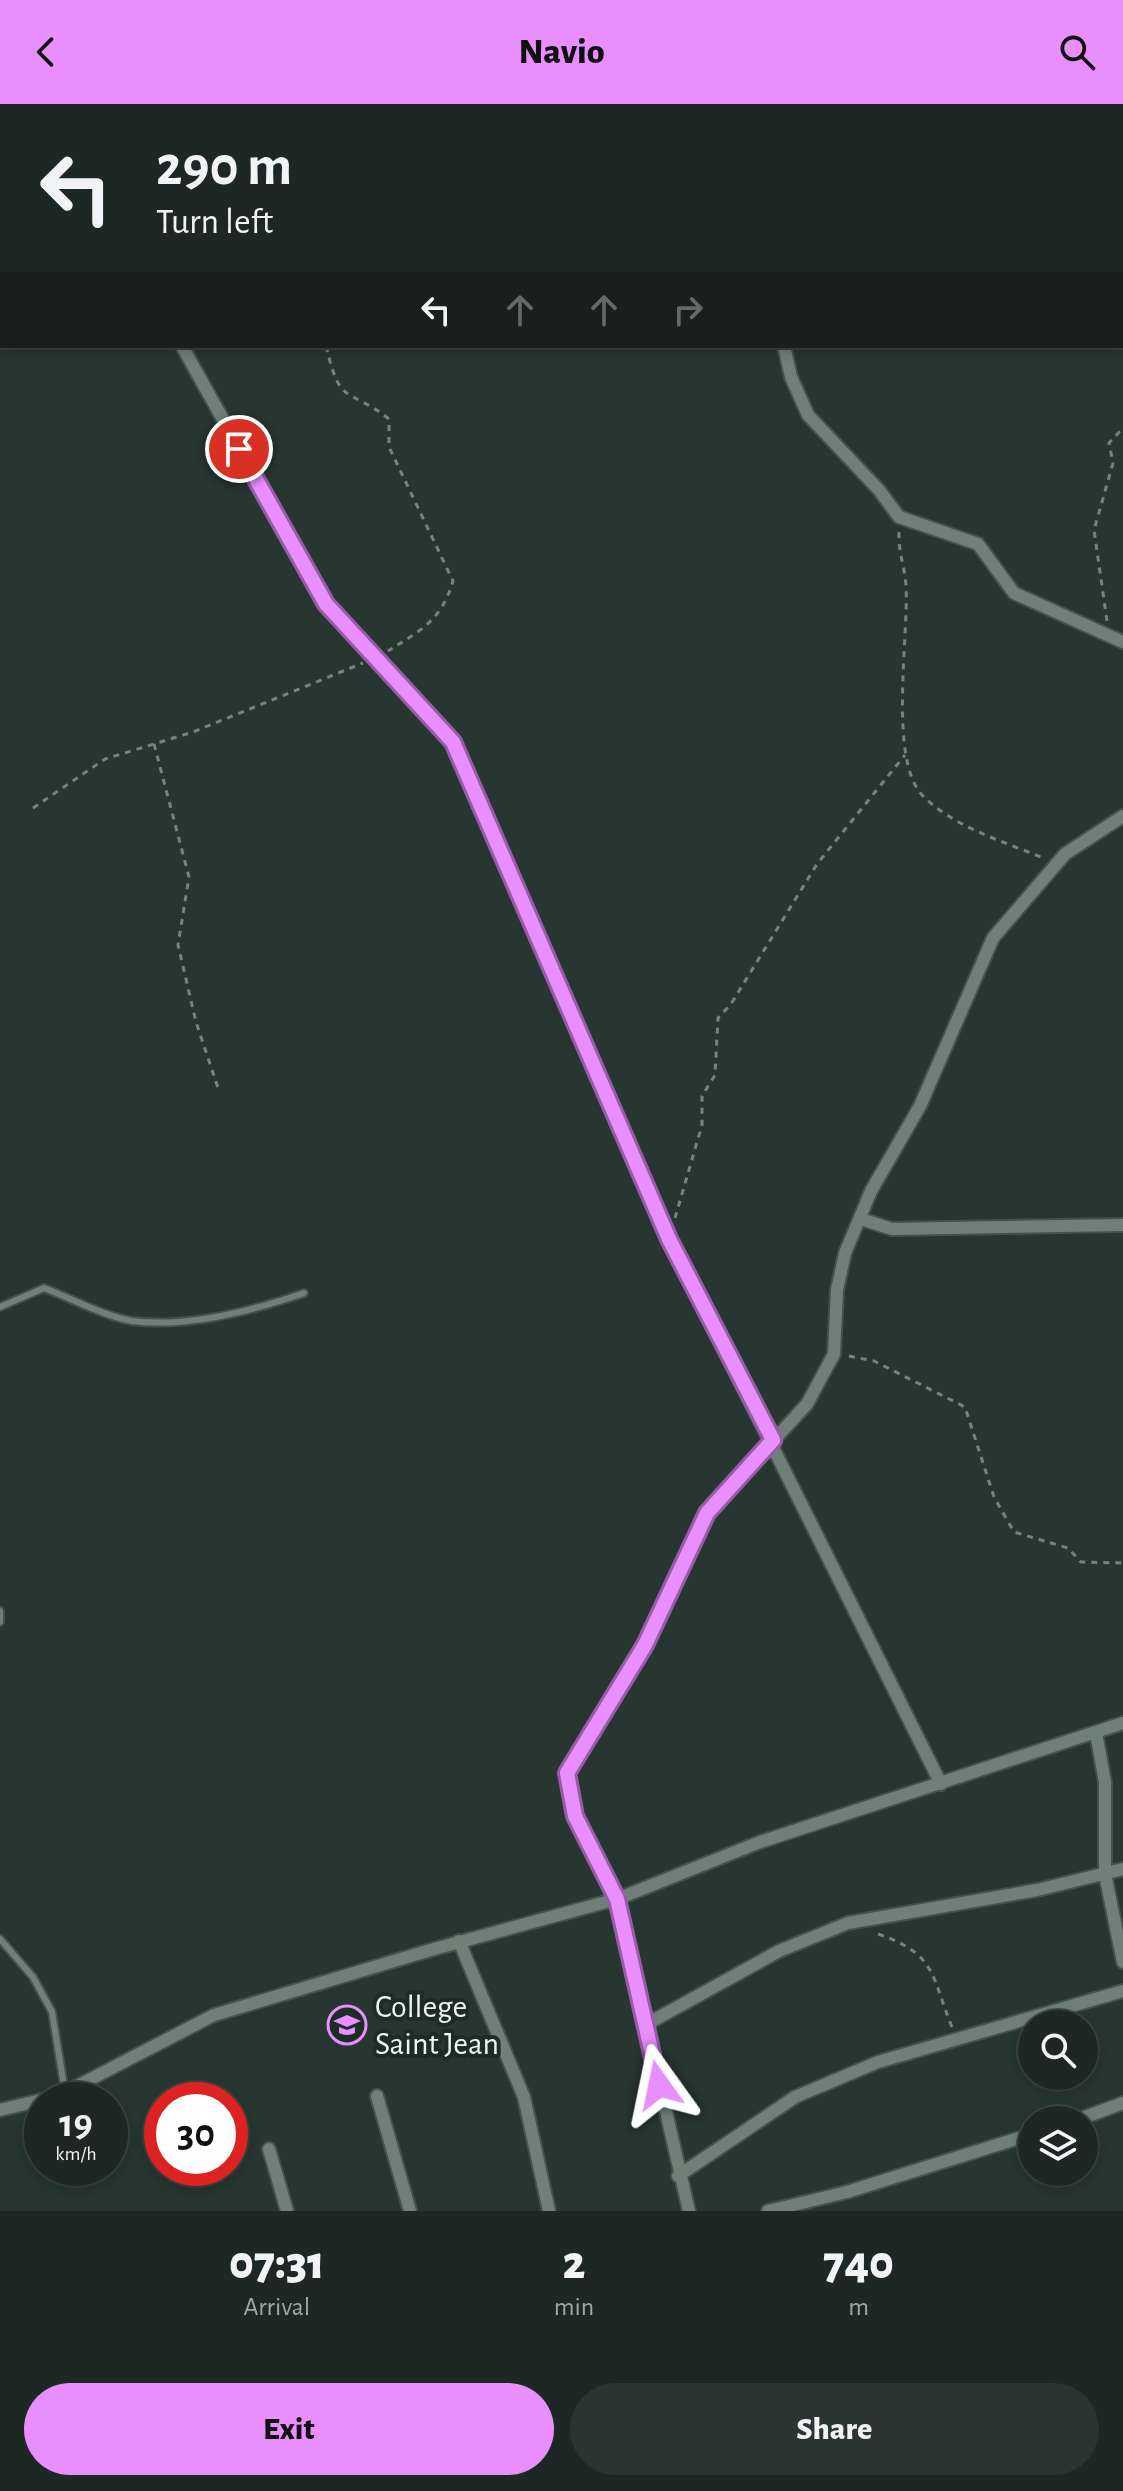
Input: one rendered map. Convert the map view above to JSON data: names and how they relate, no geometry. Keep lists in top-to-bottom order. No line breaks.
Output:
{"places":{"school or university":["College Saint Jean"]},"page":{"header":"Navio","turn":["290 m","Turn left"],"speed":"19 km/h","limit":"30","eta":["07:31","Arrival","2","min","740","m"],"buttons":["Exit","Share"]}}
